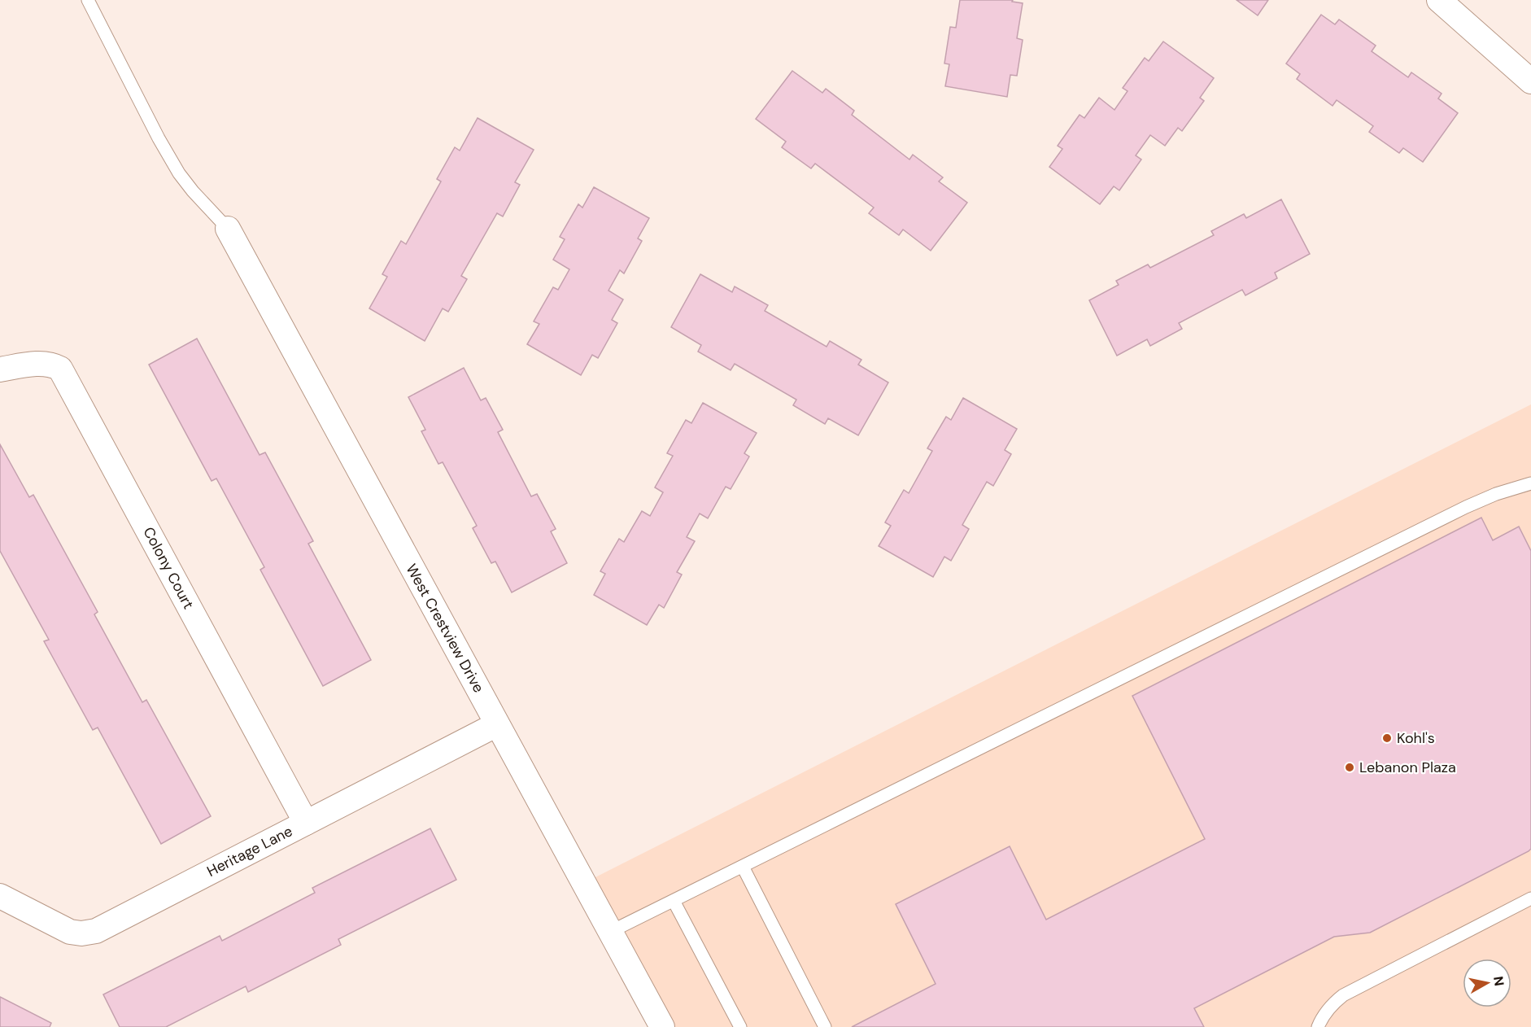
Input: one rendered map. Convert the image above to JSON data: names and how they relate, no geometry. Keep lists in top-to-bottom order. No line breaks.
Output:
{"streets":{"street":["Colony Court","West Crestview Drive","Heritage Lane"]},"crossings":[["Colony Court","Heritage Lane"],["West Crestview Drive","Heritage Lane"]],"places":["Kohl's","Lebanon Plaza"],"north":"right"}
